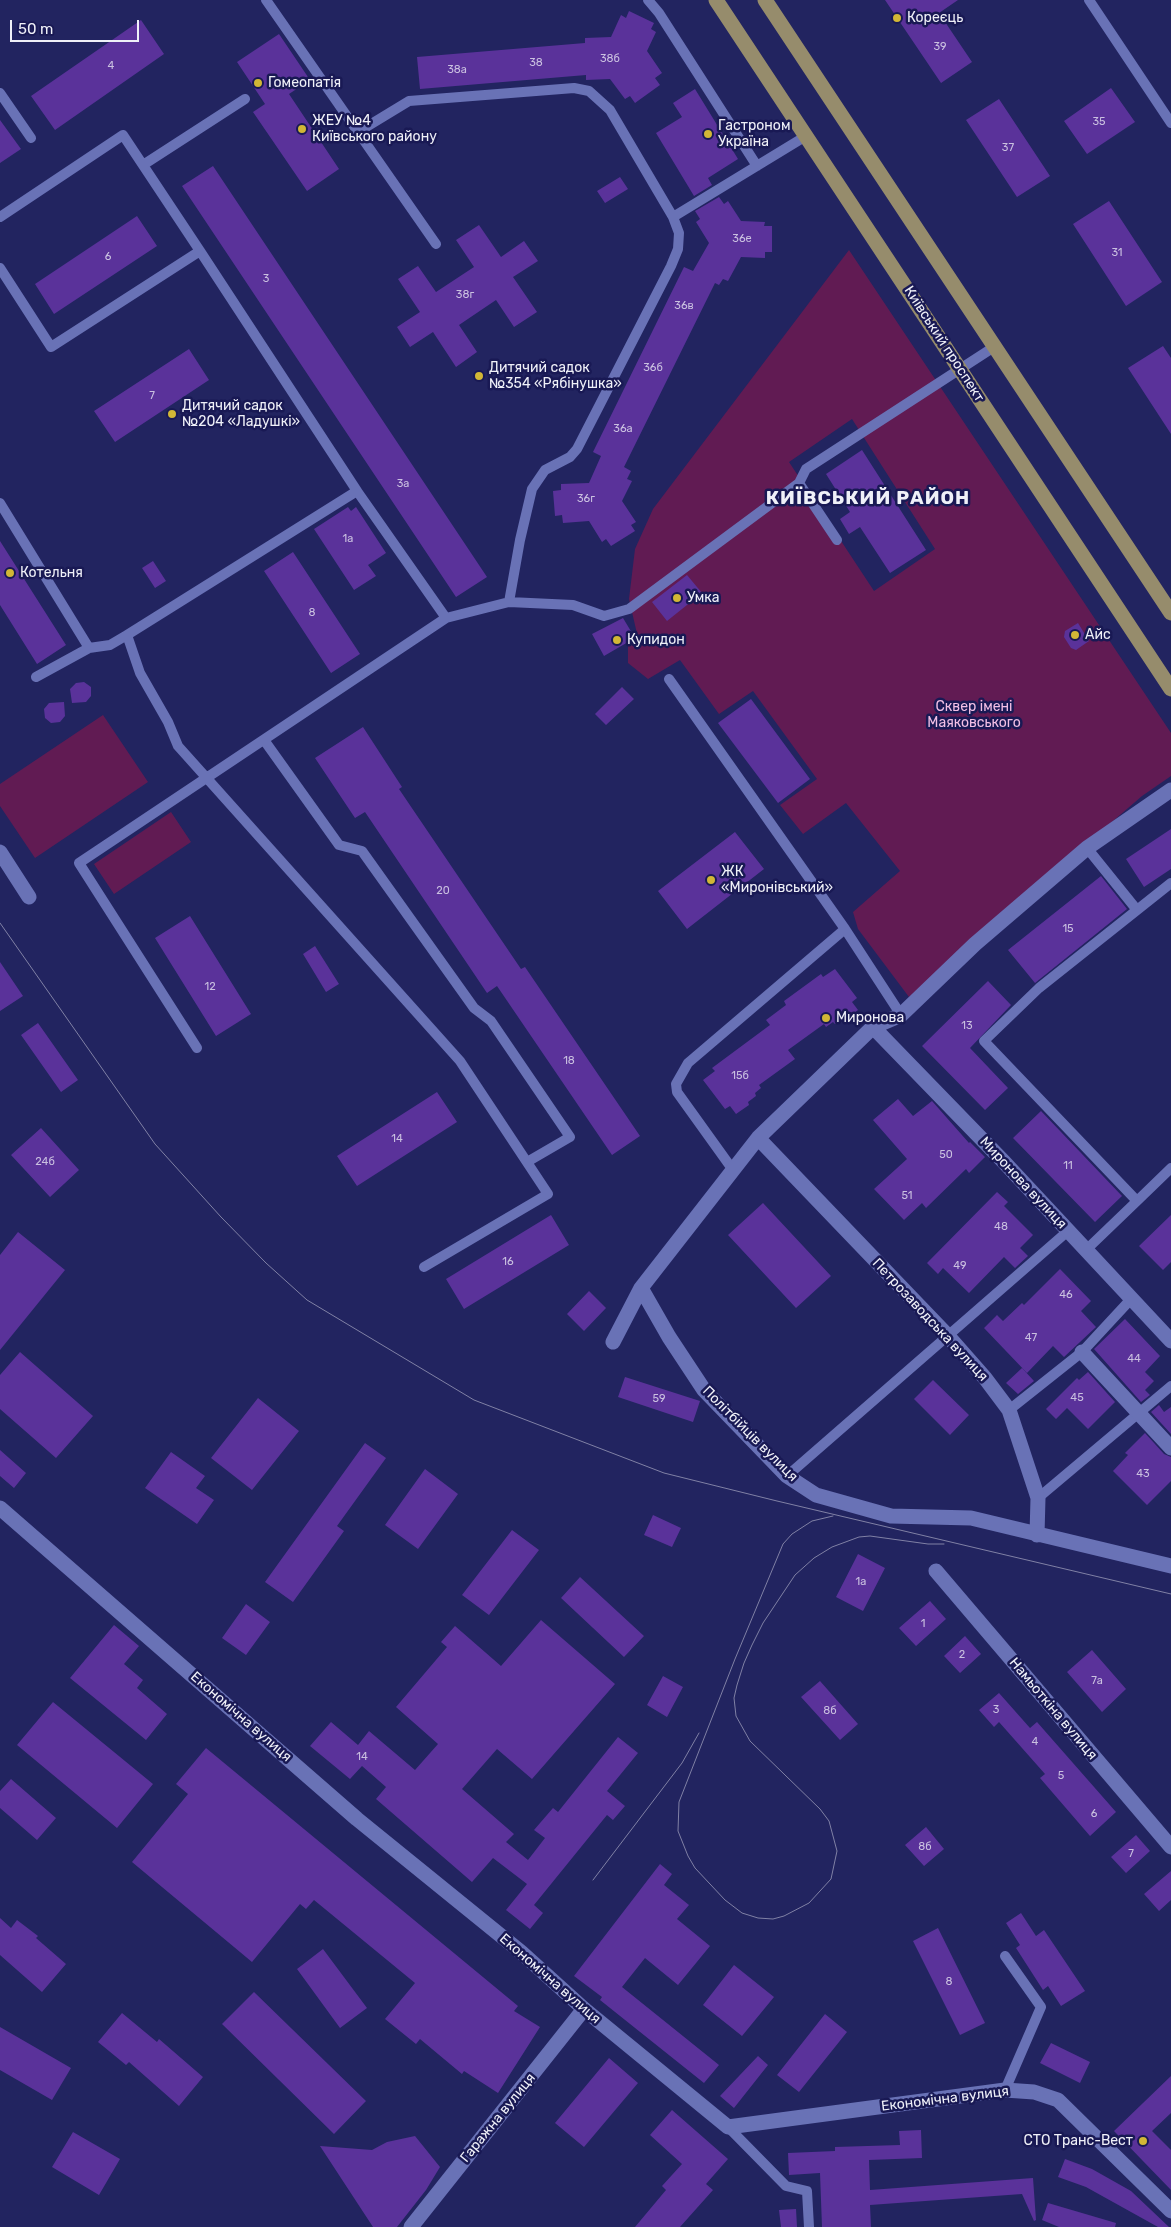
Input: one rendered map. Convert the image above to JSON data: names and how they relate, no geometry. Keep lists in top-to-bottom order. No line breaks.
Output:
{"streets":{"main road":["Київський проспект"],"street":["Миронова вулиця","Петрозаводська вулиця","Політбійців вулиця","Намьоткіна вулиця","Економічна вулиця","Гаражна вулиця"]},"crossings":[["Петрозаводська вулиця","Політбійців вулиця"],["Економічна вулиця","Гаражна вулиця"]],"districts":["КИЇВСЬКИЙ РАЙОН"],"parks":["Сквер імені Маяковського"],"places":["Кореєць","Гомеопатія","ЖЕУ №4 Київського району","Гастроном Україна","Дитячий садок №354 «Рябінушка»","Дитячий садок №204 «Ладушкі»","Котельня","Умка","Айс","Купидон","ЖК «Миронівський»","Миронова","СТО Транс-Вест"],"house_numbers":["39","38б","38","4","38а","35","37","36е","31","6","3","38г","36в","36б","7","36а","3а","36г","1а","8","20","15","12","13","18","15б","14","50","24б","11","51","48","16","49","46","47","44","45","59","43","1а","1","2","7а","3","8б","4","14","5","6","8б","7","8"],"scale_bar":"50 m"}
